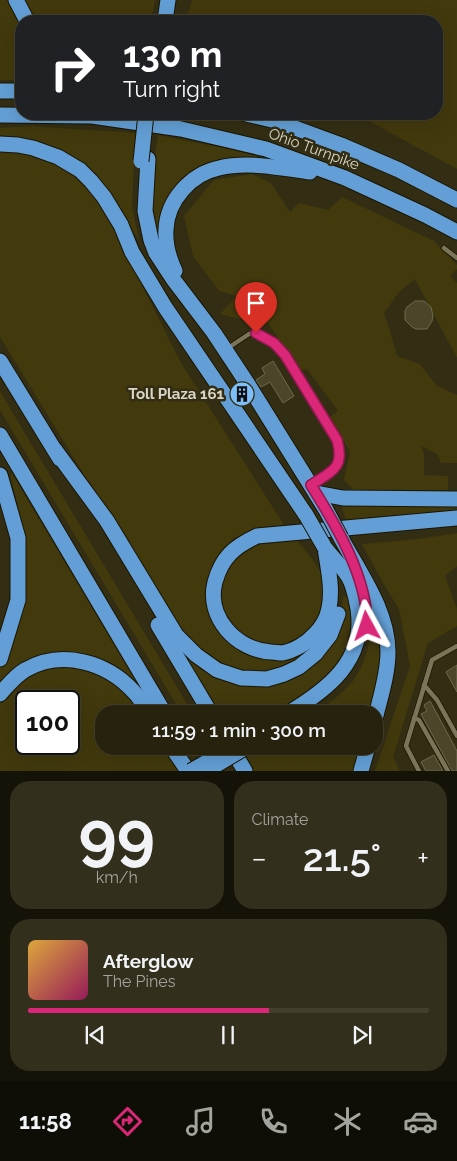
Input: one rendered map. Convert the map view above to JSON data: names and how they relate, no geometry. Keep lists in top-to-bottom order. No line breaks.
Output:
{"streets":{"highway":["Ohio Turnpike"]},"places":{"building":["Toll Plaza 161"]},"page":{"turn":["130 m","Turn right"],"limit":"100","trip":"11:59 · 1 min · 300 m","tile":[["99","km/h"],"Climate"],"heat":["−","21.5°","+"],"song":["Afterglow","The Pines"],"tabs":"11:58"}}
